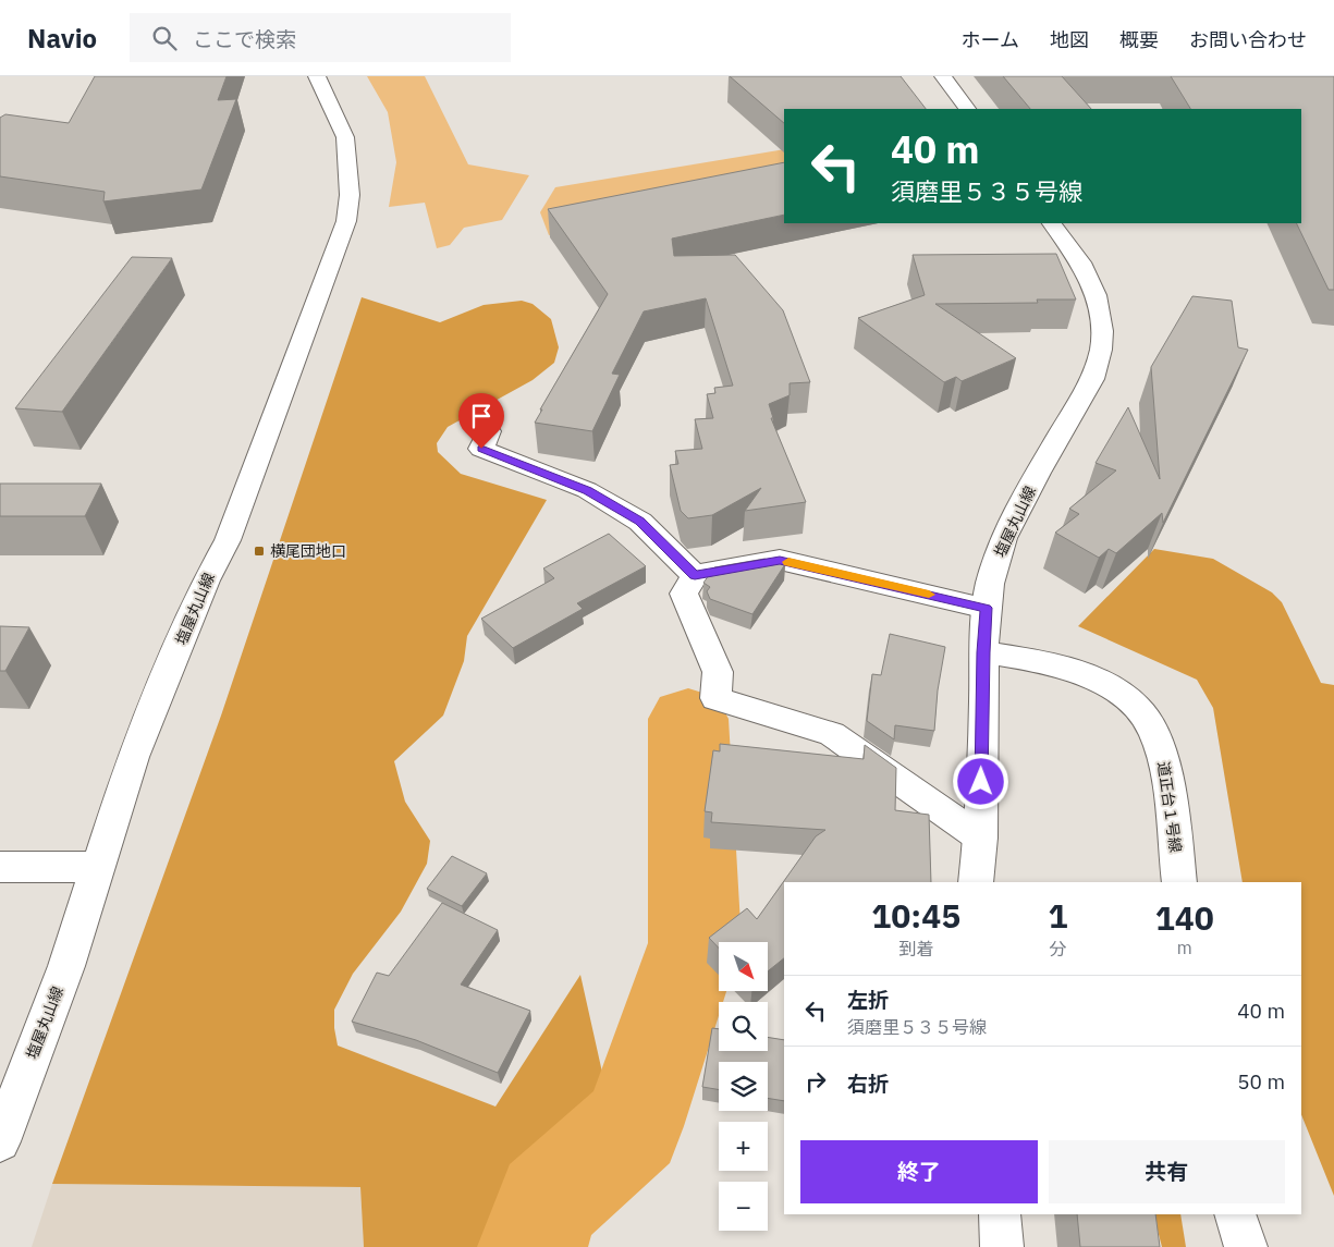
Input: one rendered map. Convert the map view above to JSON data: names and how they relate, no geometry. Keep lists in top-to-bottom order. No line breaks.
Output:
{"streets":{"street":["塩屋丸山線","道正台１号線"]},"crossings":[["塩屋丸山線","道正台１号線"]],"places":{"transit":["横尾団地口"]},"north":"bottom right","page":{"header":"Navio","search":"ここで検索","nav":["ホーム","地図","概要","お問い合わせ"],"turn":["40 m","須磨里５３５号線"],"eta":["10:45","到着","1","分","140","m"],"map_buttons":["+","−"],"list":[{"name":"左折","note":"須磨里５３５号線","value":"40 m"},{"name":"右折","value":"50 m"}],"buttons":["終了","共有"]}}
